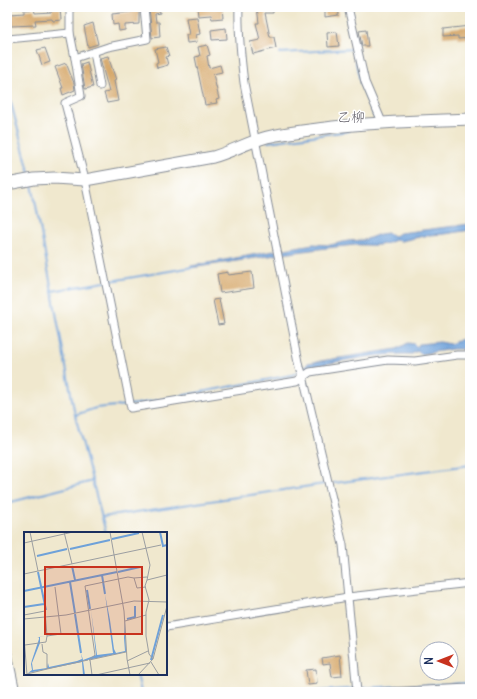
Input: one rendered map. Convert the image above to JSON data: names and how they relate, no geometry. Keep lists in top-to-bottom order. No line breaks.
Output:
{"districts":["乙柳"],"north":"left"}
